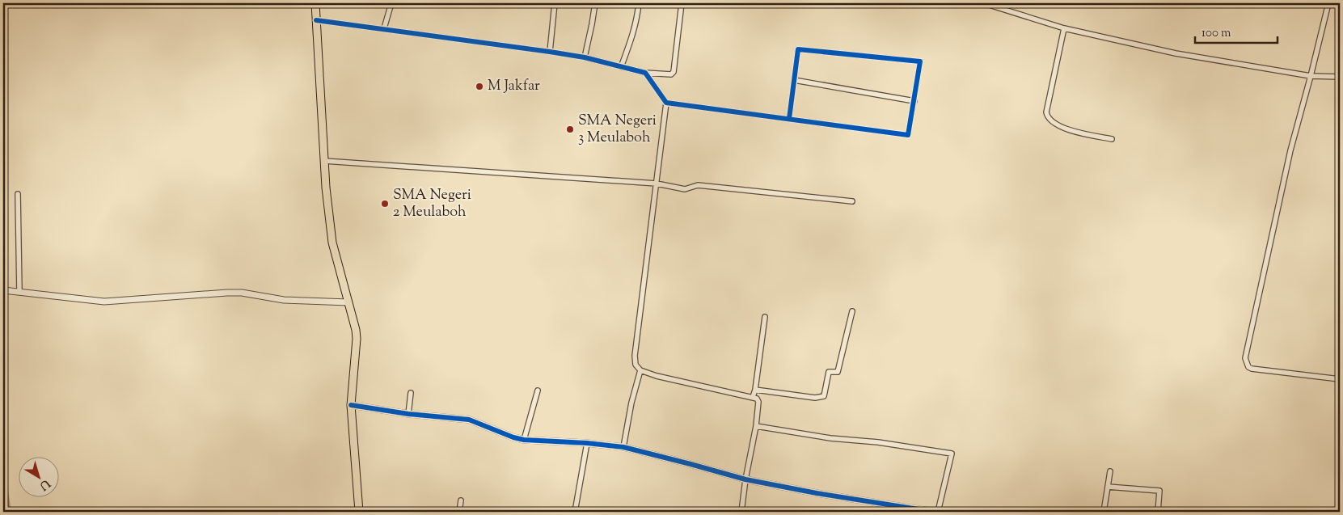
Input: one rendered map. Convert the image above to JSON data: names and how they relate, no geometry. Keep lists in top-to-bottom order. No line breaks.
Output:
{"places":["M Jakfar","SMA Negeri 3 Meulaboh","SMA Negeri 2 Meulaboh"],"scale_bar":"100 m","north":"bottom right"}
